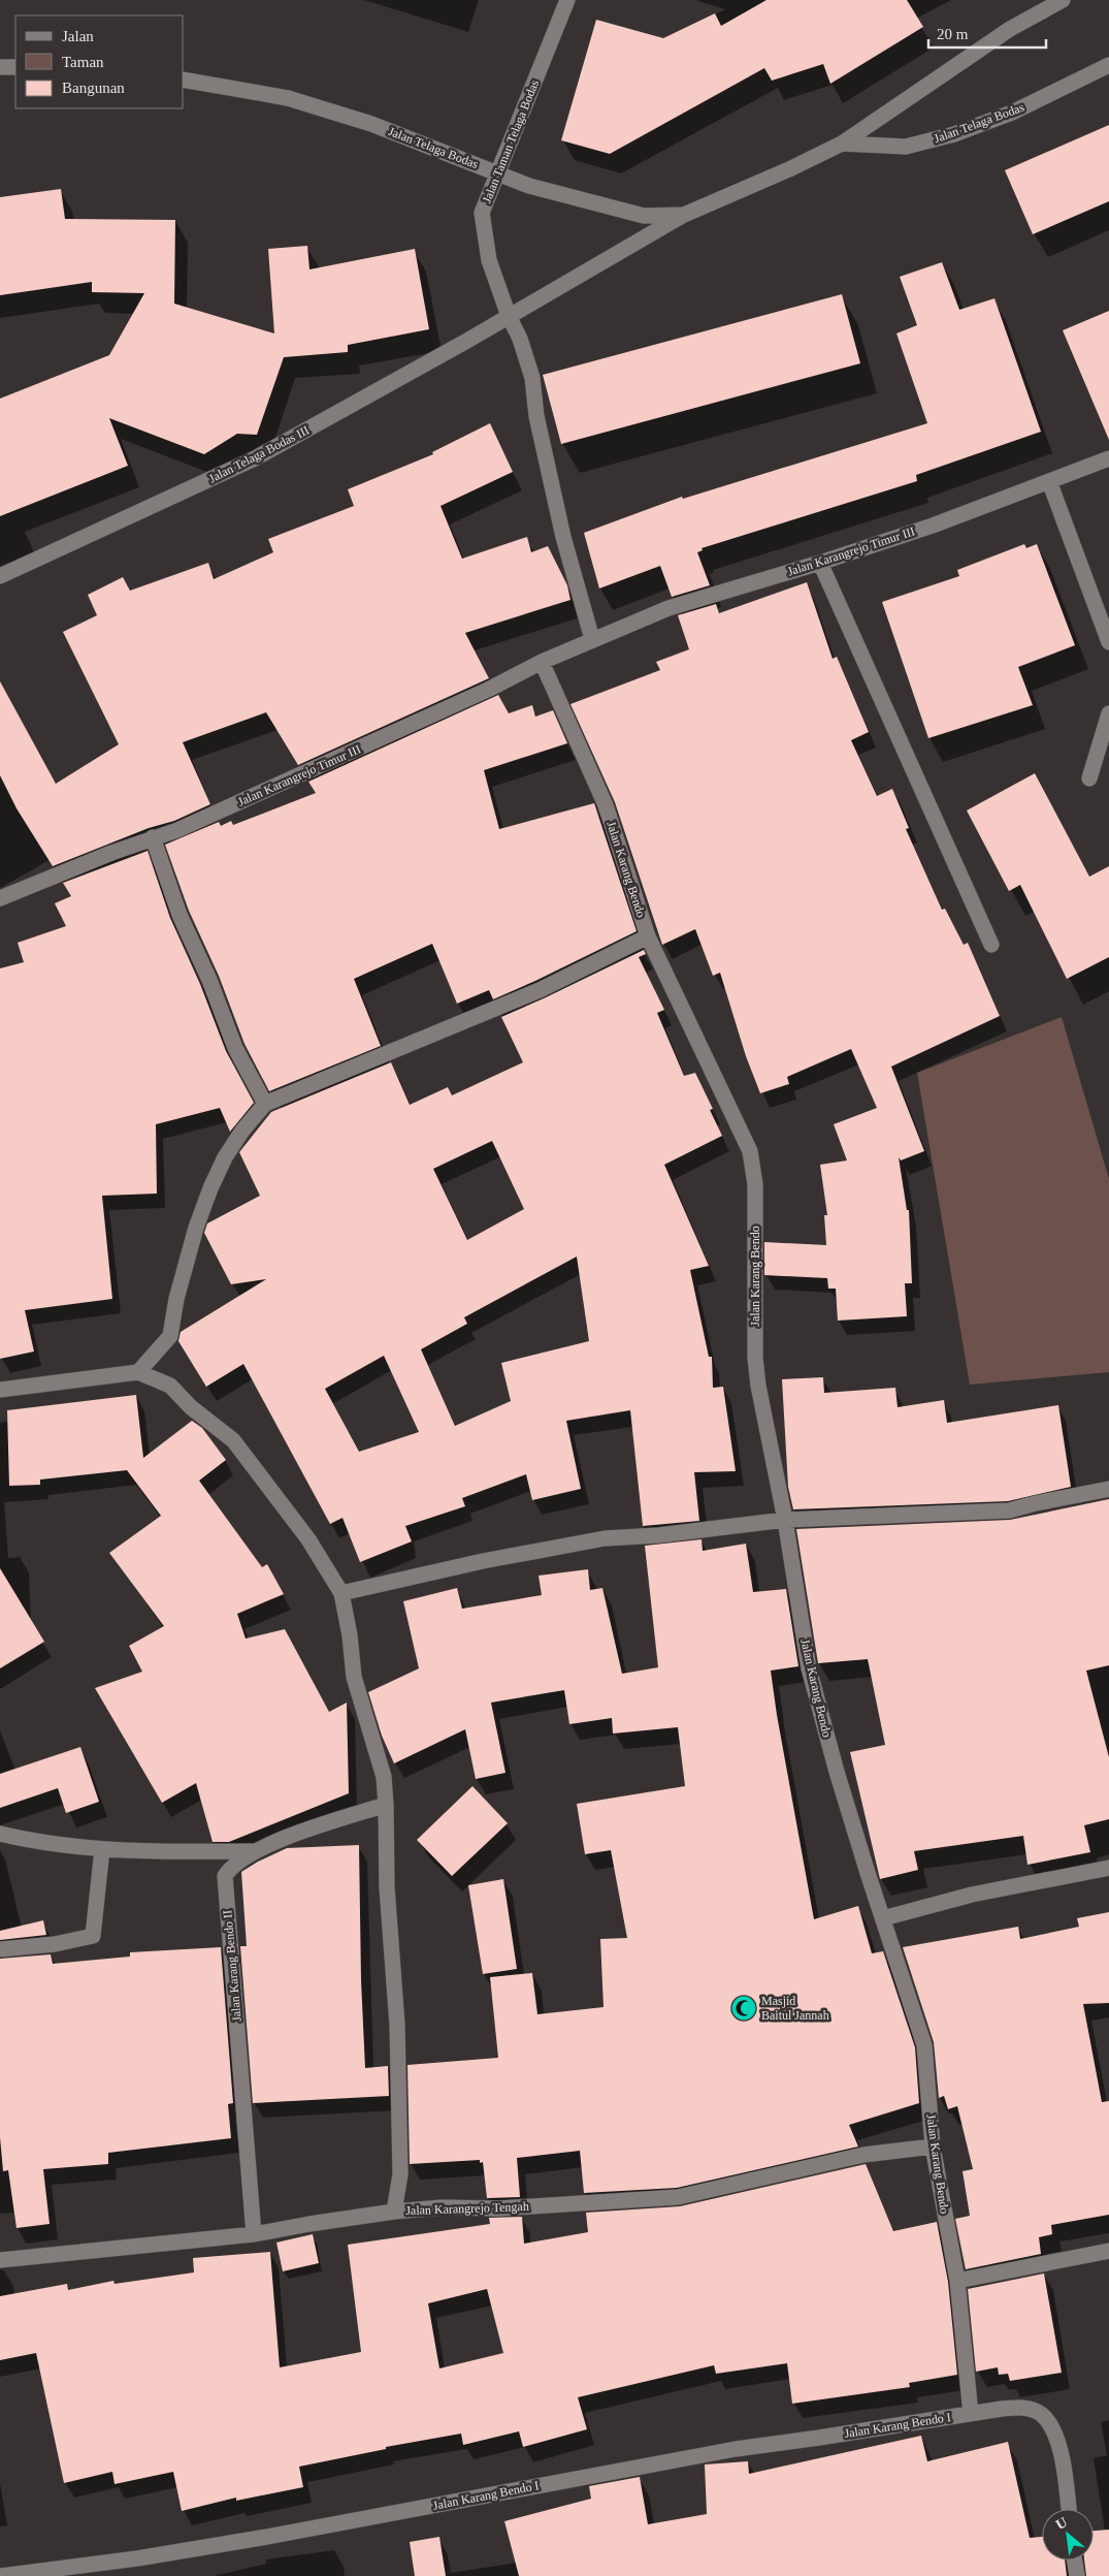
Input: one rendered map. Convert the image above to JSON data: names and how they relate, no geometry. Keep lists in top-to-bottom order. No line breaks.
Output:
{"streets":{"street":["Jalan Telaga Bodas","Jalan Taman Telaga Bodas","Jalan Telaga Bodas III","Jalan Karangrejo Timur III","Jalan Karang Bendo","Jalan Karang Bendo II","Jalan Karangrejo Tengah","Jalan Karang Bendo I"]},"crossings":[["Jalan Telaga Bodas","Jalan Taman Telaga Bodas"],["Jalan Telaga Bodas","Jalan Telaga Bodas III"],["Jalan Taman Telaga Bodas","Jalan Telaga Bodas III"],["Jalan Karangrejo Timur III","Jalan Karang Bendo"],["Jalan Karang Bendo","Jalan Karangrejo Tengah"],["Jalan Karang Bendo","Jalan Karang Bendo I"],["Jalan Karang Bendo II","Jalan Karangrejo Tengah"]],"places":{"mosque":["Masjid Baitul Jannah"]},"legend":["Jalan","Taman","Bangunan"],"scale_bar":"20 m","north":"top left"}
